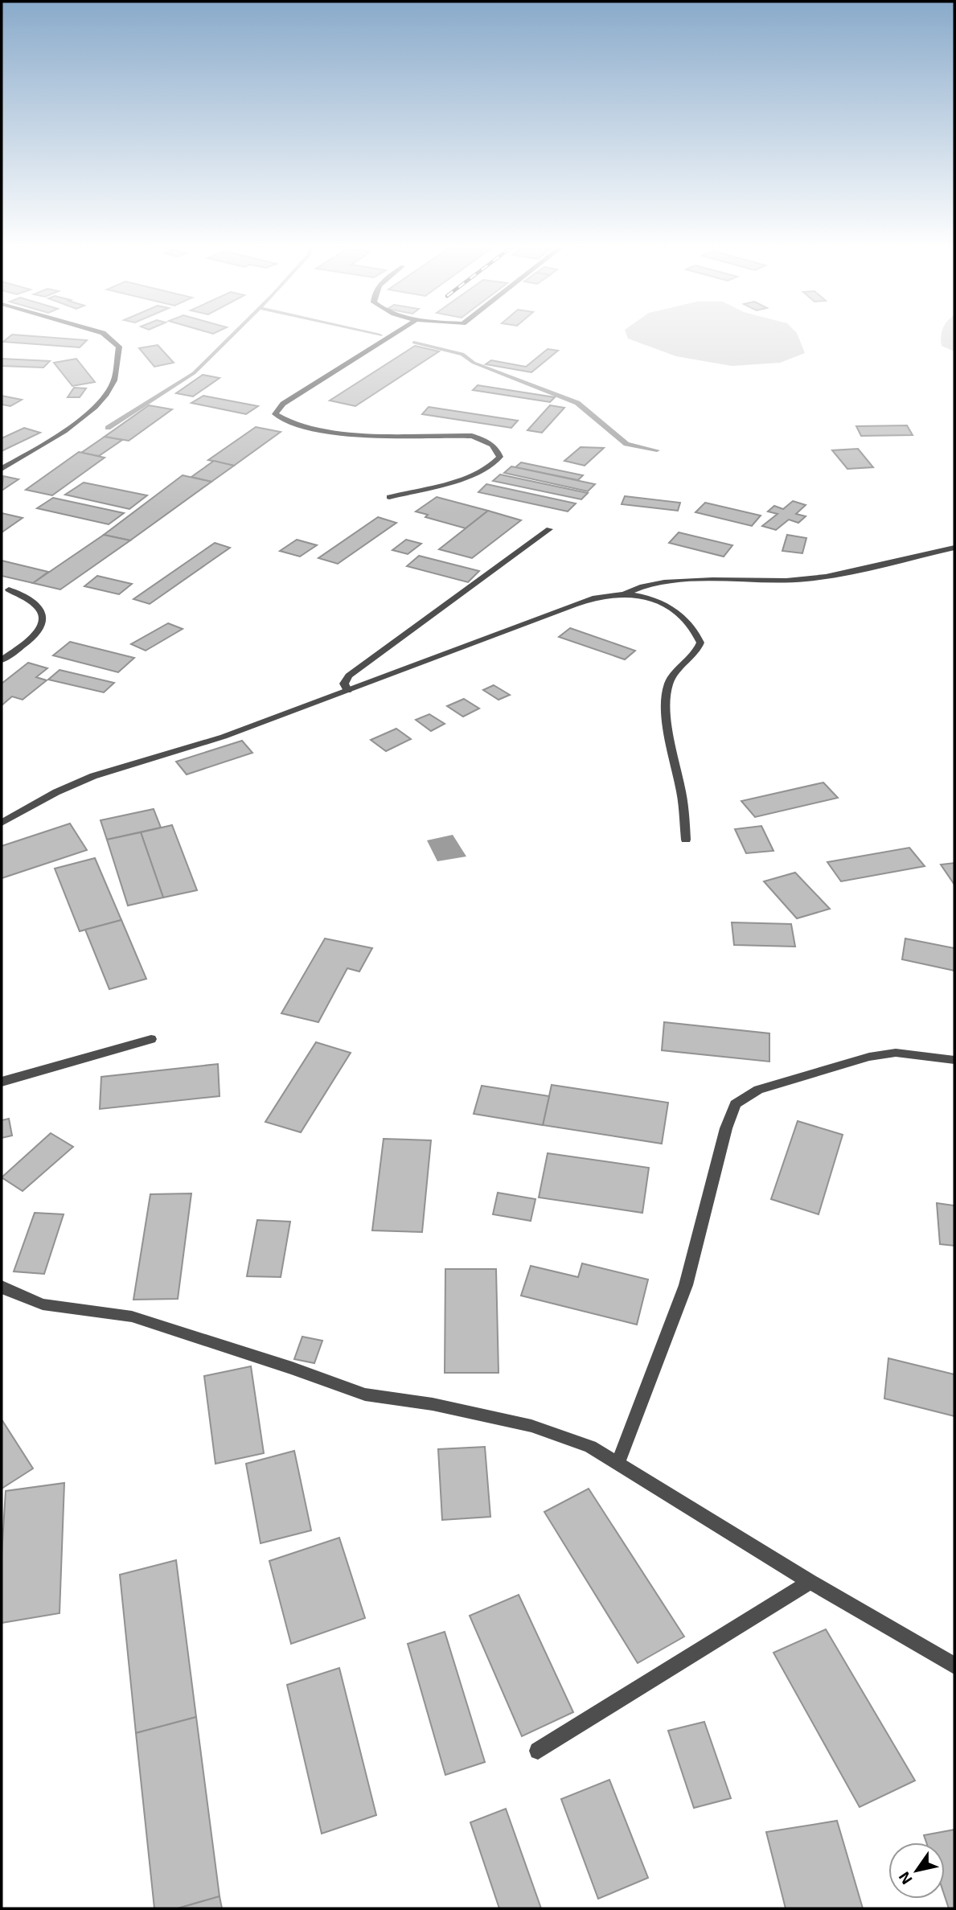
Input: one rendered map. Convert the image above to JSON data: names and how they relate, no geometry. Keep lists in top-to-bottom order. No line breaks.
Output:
{"north":"bottom left"}
